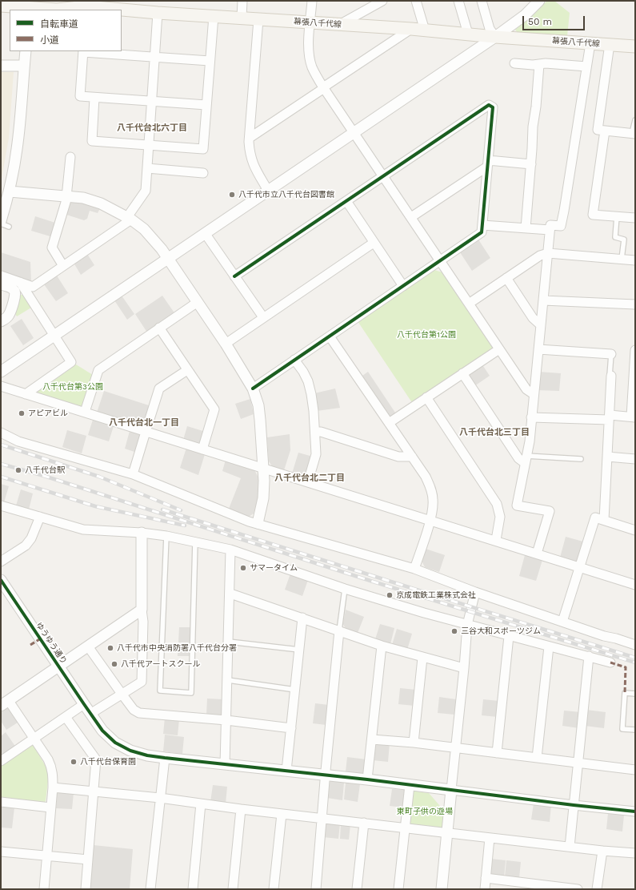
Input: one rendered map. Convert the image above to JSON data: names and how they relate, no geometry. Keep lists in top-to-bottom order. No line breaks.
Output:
{"streets":{"main road":["幕張八千代線"],"street":["ゆうゆう通り"]},"districts":["八千代台北六丁目","八千代台北一丁目","八千代台北三丁目","八千代台北二丁目"],"parks":["八千代台第1公園","八千代台第3公園","東町子供の遊場"],"places":["八千代市立八千代台図書館","アピアビル","八千代台駅","サマータイム","京成電鉄工業株式会社","三谷大和スポーツジム","八千代市中央消防署八千代台分署","八千代アートスクール","八千代台保育園"],"legend":["自転車道","小道"],"scale_bar":"50 m"}
